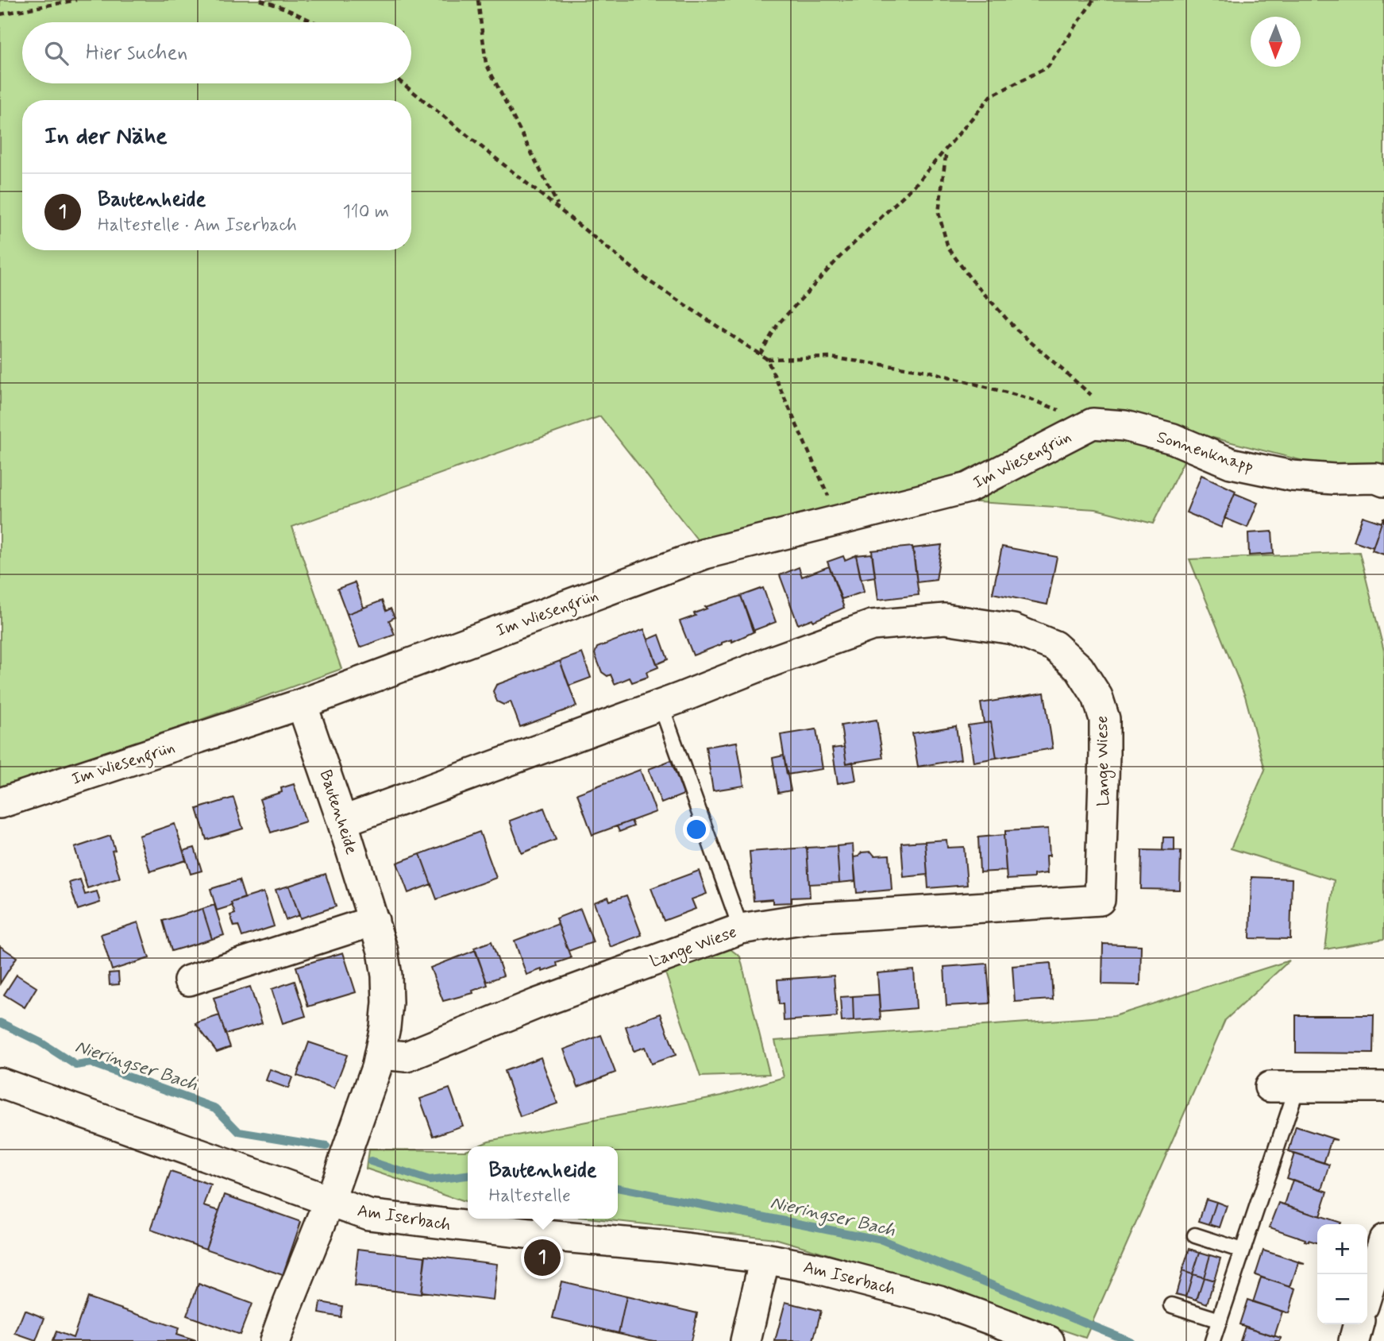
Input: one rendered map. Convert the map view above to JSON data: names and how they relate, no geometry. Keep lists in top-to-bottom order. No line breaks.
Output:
{"streets":{"street":["Sonnenknapp","Im Wiesengrün","Lange Wiese","Bautenheide","Am Iserbach"]},"crossings":[["Sonnenknapp","Im Wiesengrün"],["Im Wiesengrün","Bautenheide"],["Lange Wiese","Bautenheide"],["Bautenheide","Am Iserbach"]],"water":["Nieringser Bach"],"north":"bottom","page":{"search":"Hier suchen","heading":"In der Nähe","list":[{"mark":"1","name":"Bautenheide","note":"Haltestelle · Am Iserbach","value":"110 m"}],"popup":["Bautenheide","Haltestelle"],"map_buttons":["+","−"],"pins":"1"}}
